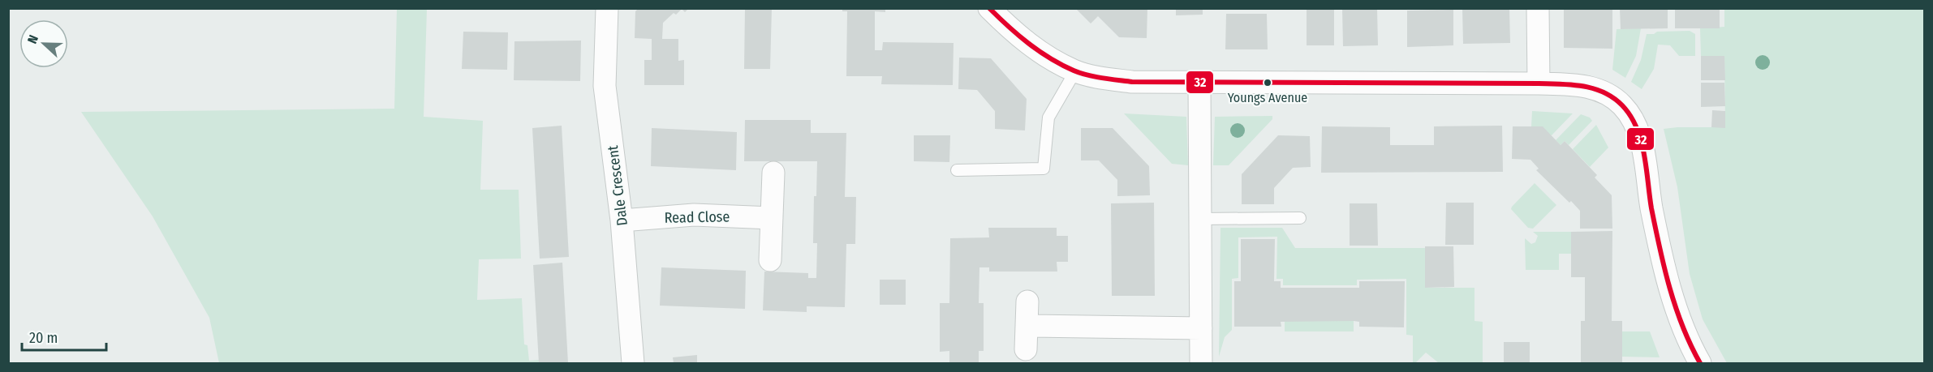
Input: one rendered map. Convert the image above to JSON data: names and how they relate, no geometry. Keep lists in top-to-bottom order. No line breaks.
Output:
{"streets":{"street":["Dale Crescent","Read Close"]},"crossings":[["Dale Crescent","Read Close"]],"places":["Youngs Avenue"],"lines":["transit line 32"],"scale_bar":"20 m","north":"left"}
